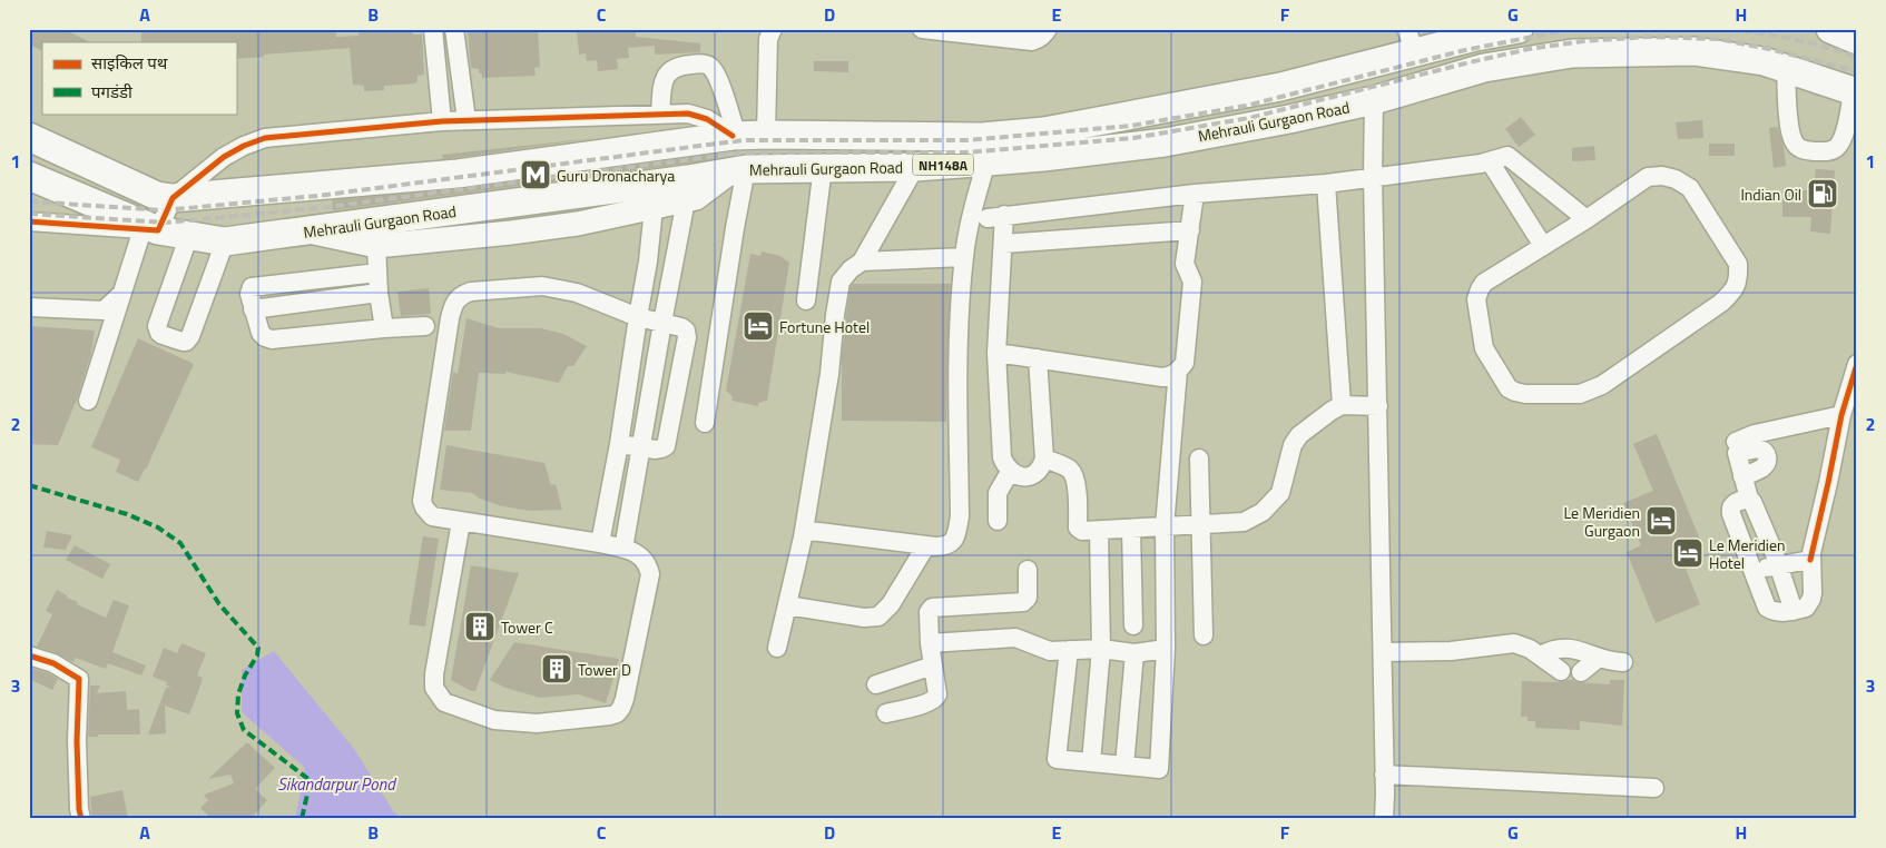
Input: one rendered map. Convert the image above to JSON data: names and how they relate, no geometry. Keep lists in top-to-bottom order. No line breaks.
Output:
{"streets":{"highway":["Mehrauli Gurgaon Road","NH148A"]},"water":["Sikandarpur Pond"],"places":{"metro station":["Guru Dronacharya"],"fuel station":["Indian Oil"],"hotel":["Fortune Hotel","Le Meridien Gurgaon","Le Meridien Hotel"],"building":["Tower C","Tower D"]},"legend":["साइकिल पथ","पगडंडी"],"grid":{"columns":["A","B","C","D","E","F","G","H"],"rows":["1","2","3"]}}
